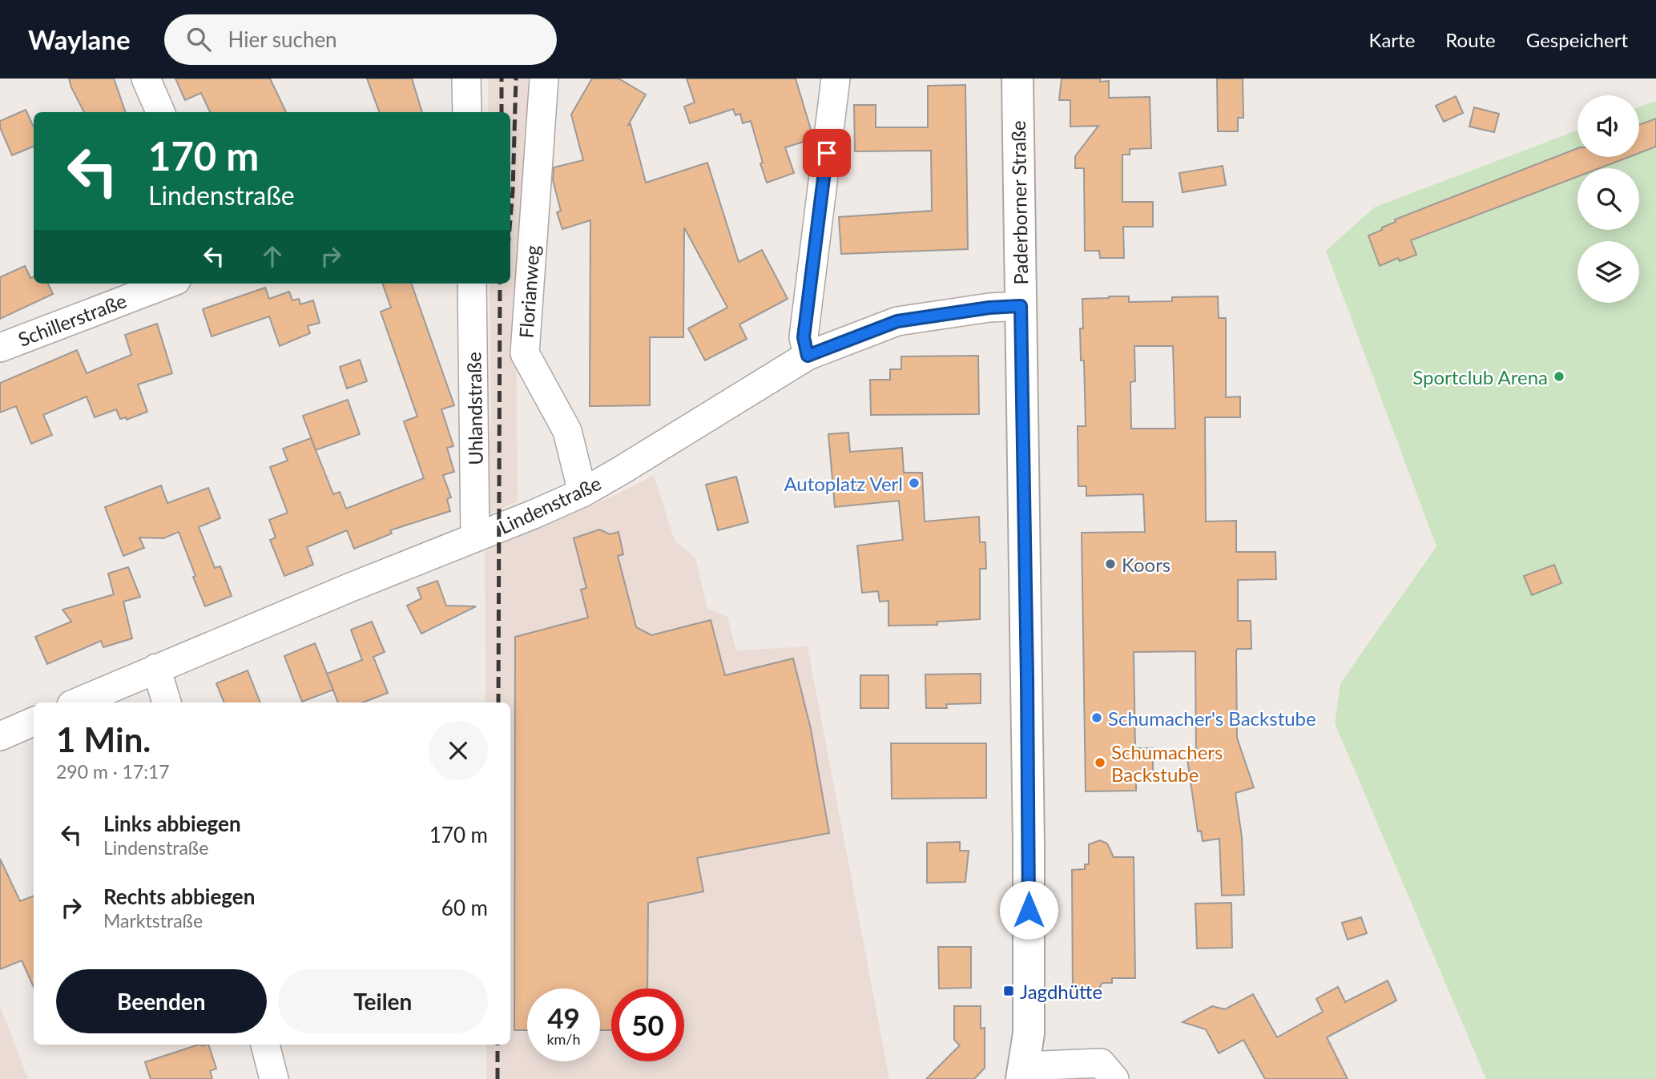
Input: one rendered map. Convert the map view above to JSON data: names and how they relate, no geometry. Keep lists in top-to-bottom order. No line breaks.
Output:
{"streets":{"main road":["Paderborner Straße"],"street":["Florianweg","Schillerstraße","Uhlandstraße","Lindenstraße"]},"crossings":[["Paderborner Straße","Lindenstraße"],["Florianweg","Lindenstraße"],["Uhlandstraße","Lindenstraße"]],"places":{"other":["Sportclub Arena","Autoplatz Verl","Koors","Schumacher's Backstube","Schumachers Backstube"],"transit":["Jagdhütte"]},"page":{"header":"Waylane","search":"Hier suchen","nav":["Karte","Route","Gespeichert"],"turn":["170 m","Lindenstraße"],"heading":["1 Min.","290 m · 17:17"],"list":[{"name":"Links abbiegen","note":"Lindenstraße","value":"170 m"},{"name":"Rechts abbiegen","note":"Marktstraße","value":"60 m"}],"buttons":["Beenden","Teilen"],"speed":"49 km/h","limit":"50"}}
